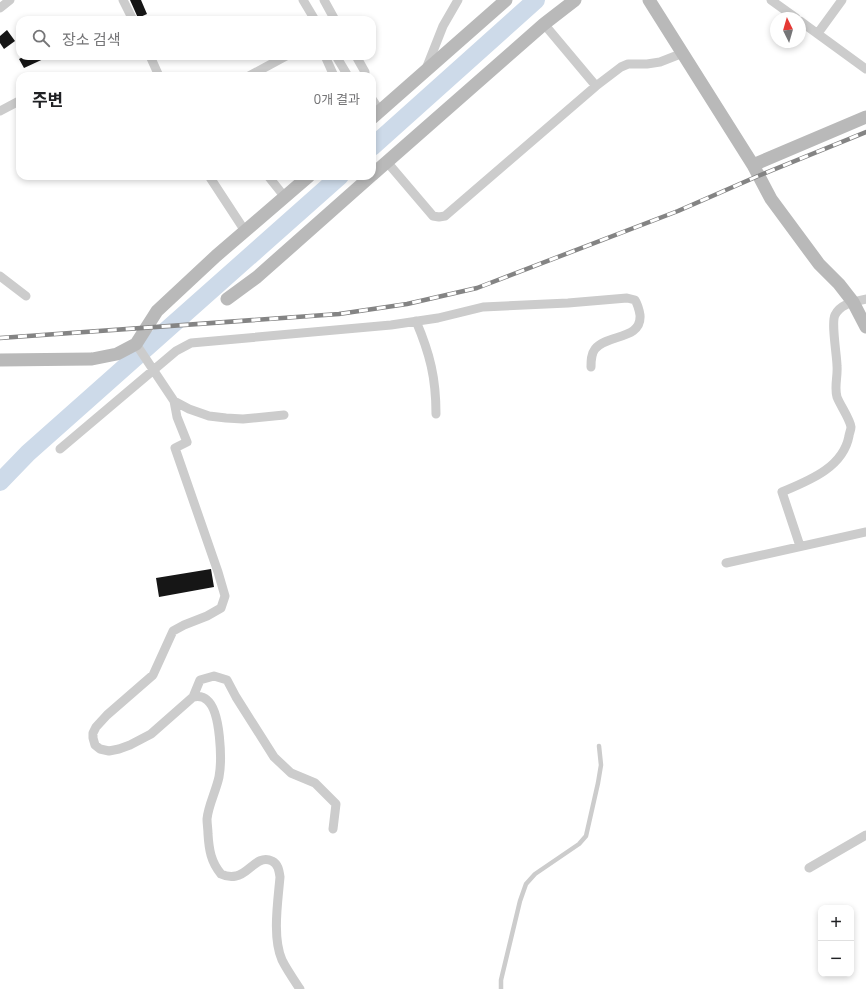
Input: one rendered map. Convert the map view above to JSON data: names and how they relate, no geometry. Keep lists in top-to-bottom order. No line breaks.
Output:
{"north":"top","page":{"search":"장소 검색","heading":["주변","0개 결과"],"map_buttons":["+","−"]}}
